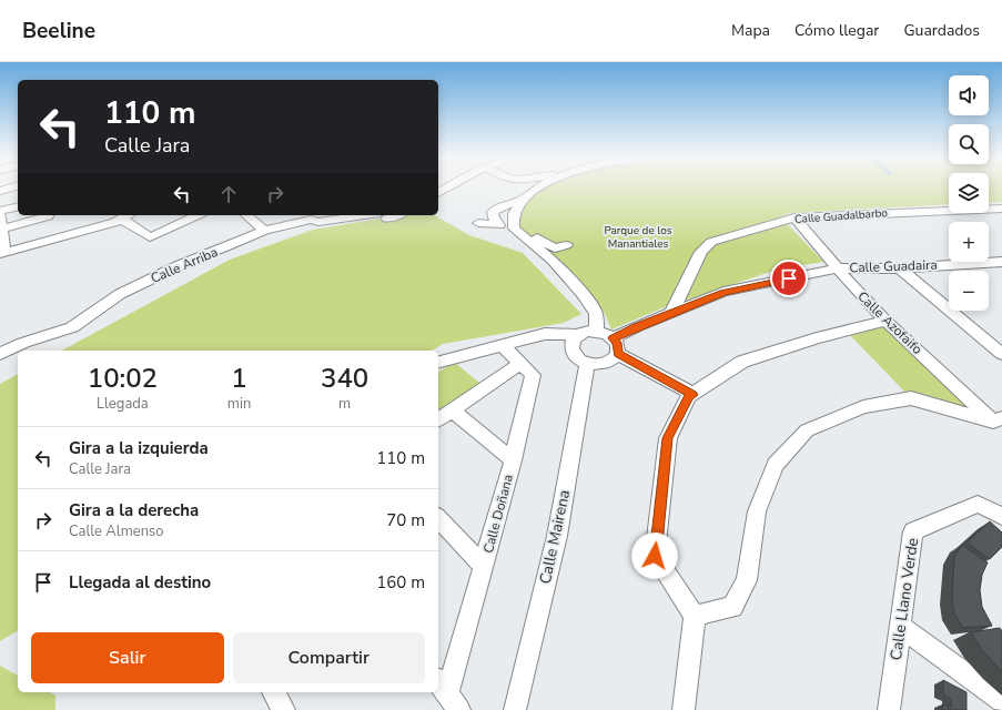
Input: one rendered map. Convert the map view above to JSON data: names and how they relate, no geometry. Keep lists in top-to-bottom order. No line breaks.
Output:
{"streets":{"street":["Calle Guadalbarbo","Calle Arriba","Calle Guadaira","Calle Azofaifo","Calle Doñana","Calle Mairena","Calle Llano Verde"]},"crossings":[["Calle Guadalbarbo","Calle Guadaira"],["Calle Guadalbarbo","Calle Azofaifo"],["Calle Guadaira","Calle Azofaifo"],["Calle Guadaira","Calle Mairena"]],"parks":["Parque de los Manantiales"],"page":{"header":"Beeline","nav":["Mapa","Cómo llegar","Guardados"],"map_buttons":["+","−"],"turn":["110 m","Calle Jara"],"eta":["10:02","Llegada","1","min","340","m"],"list":[{"name":"Gira a la izquierda","note":"Calle Jara","value":"110 m"},{"name":"Gira a la derecha","note":"Calle Almenso","value":"70 m"},{"name":"Llegada al destino","value":"160 m"}],"buttons":["Salir","Compartir"]}}
